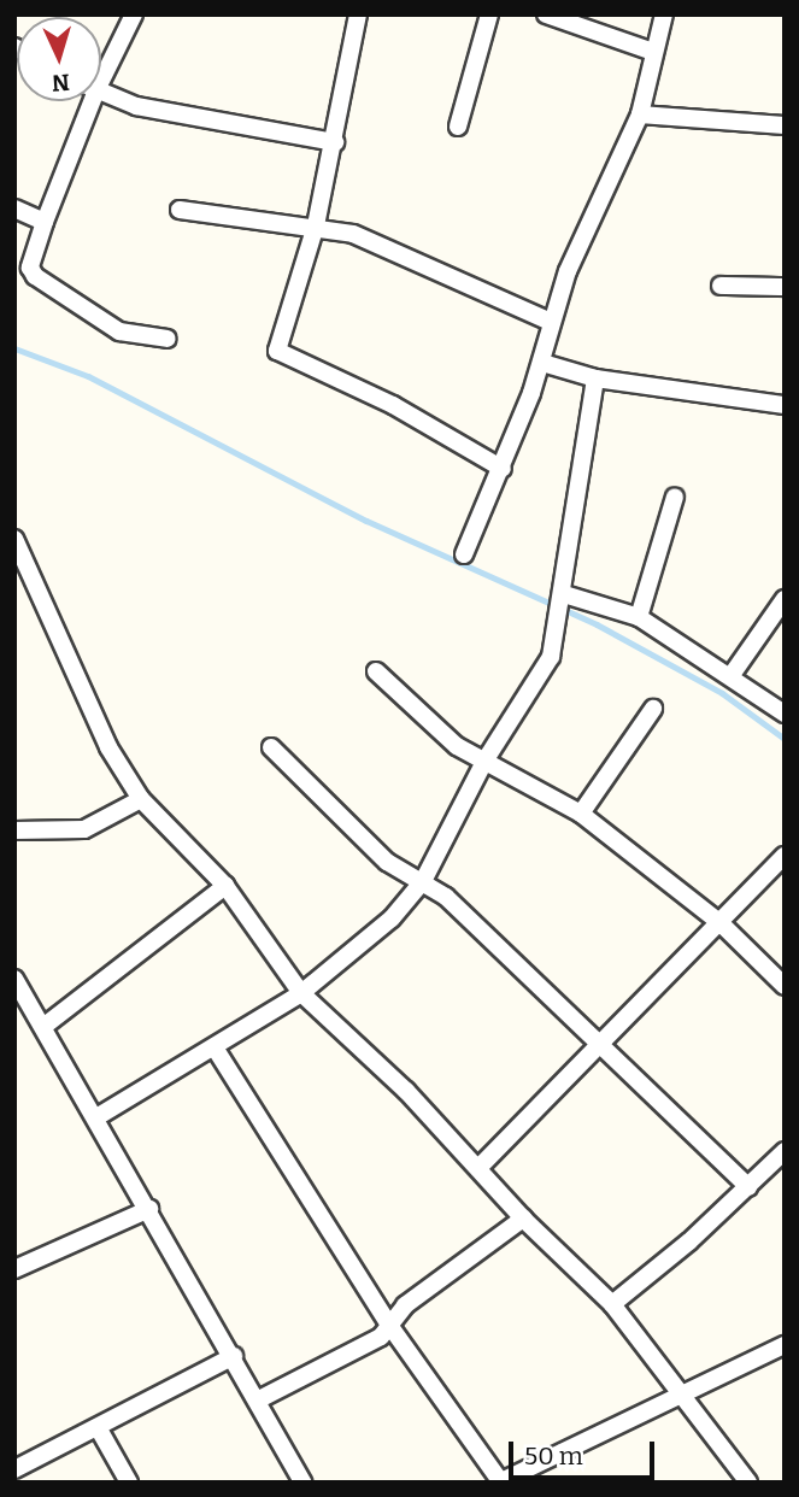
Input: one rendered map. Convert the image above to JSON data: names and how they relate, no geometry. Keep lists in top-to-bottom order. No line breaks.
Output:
{"scale_bar":"50 m","north":"bottom"}
